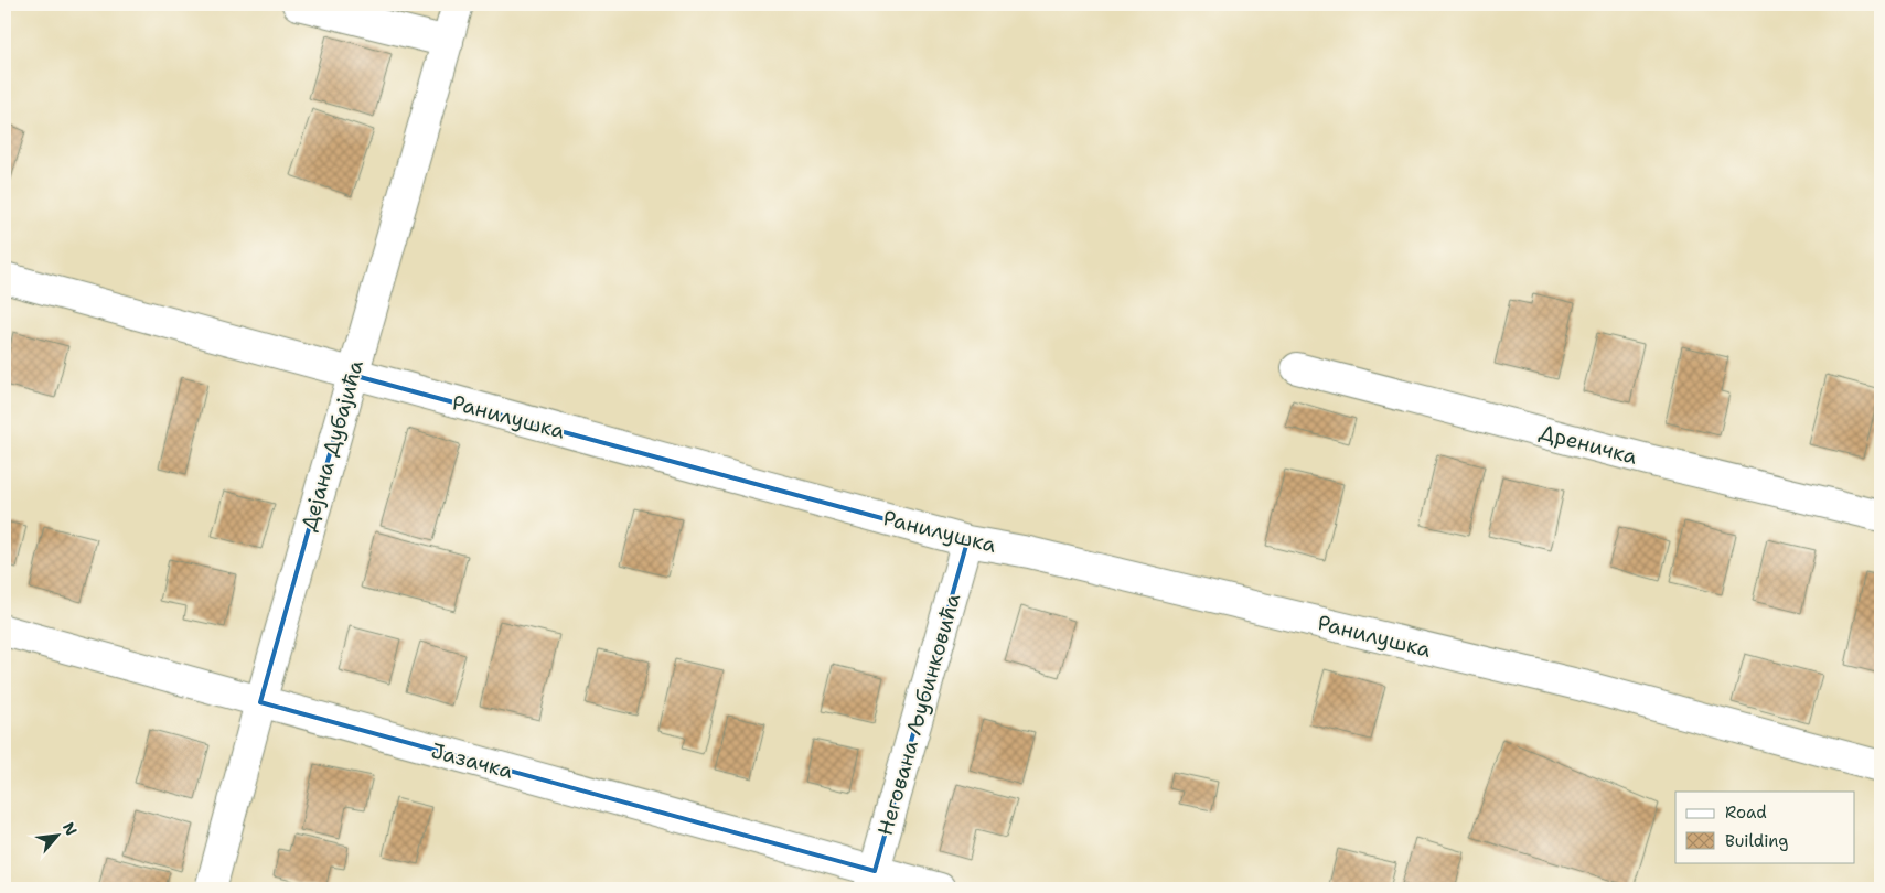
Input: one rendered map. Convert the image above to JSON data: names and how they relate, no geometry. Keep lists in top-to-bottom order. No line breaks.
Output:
{"streets":{"street":["Ранилушка","Дреничка","Дејана Дубајића","Негована Љубинковића","Јазачка"]},"crossings":[["Ранилушка","Дејана Дубајића"],["Ранилушка","Негована Љубинковића"],["Дејана Дубајића","Јазачка"],["Негована Љубинковића","Јазачка"]],"legend":["Road","Building"],"north":"top right"}
